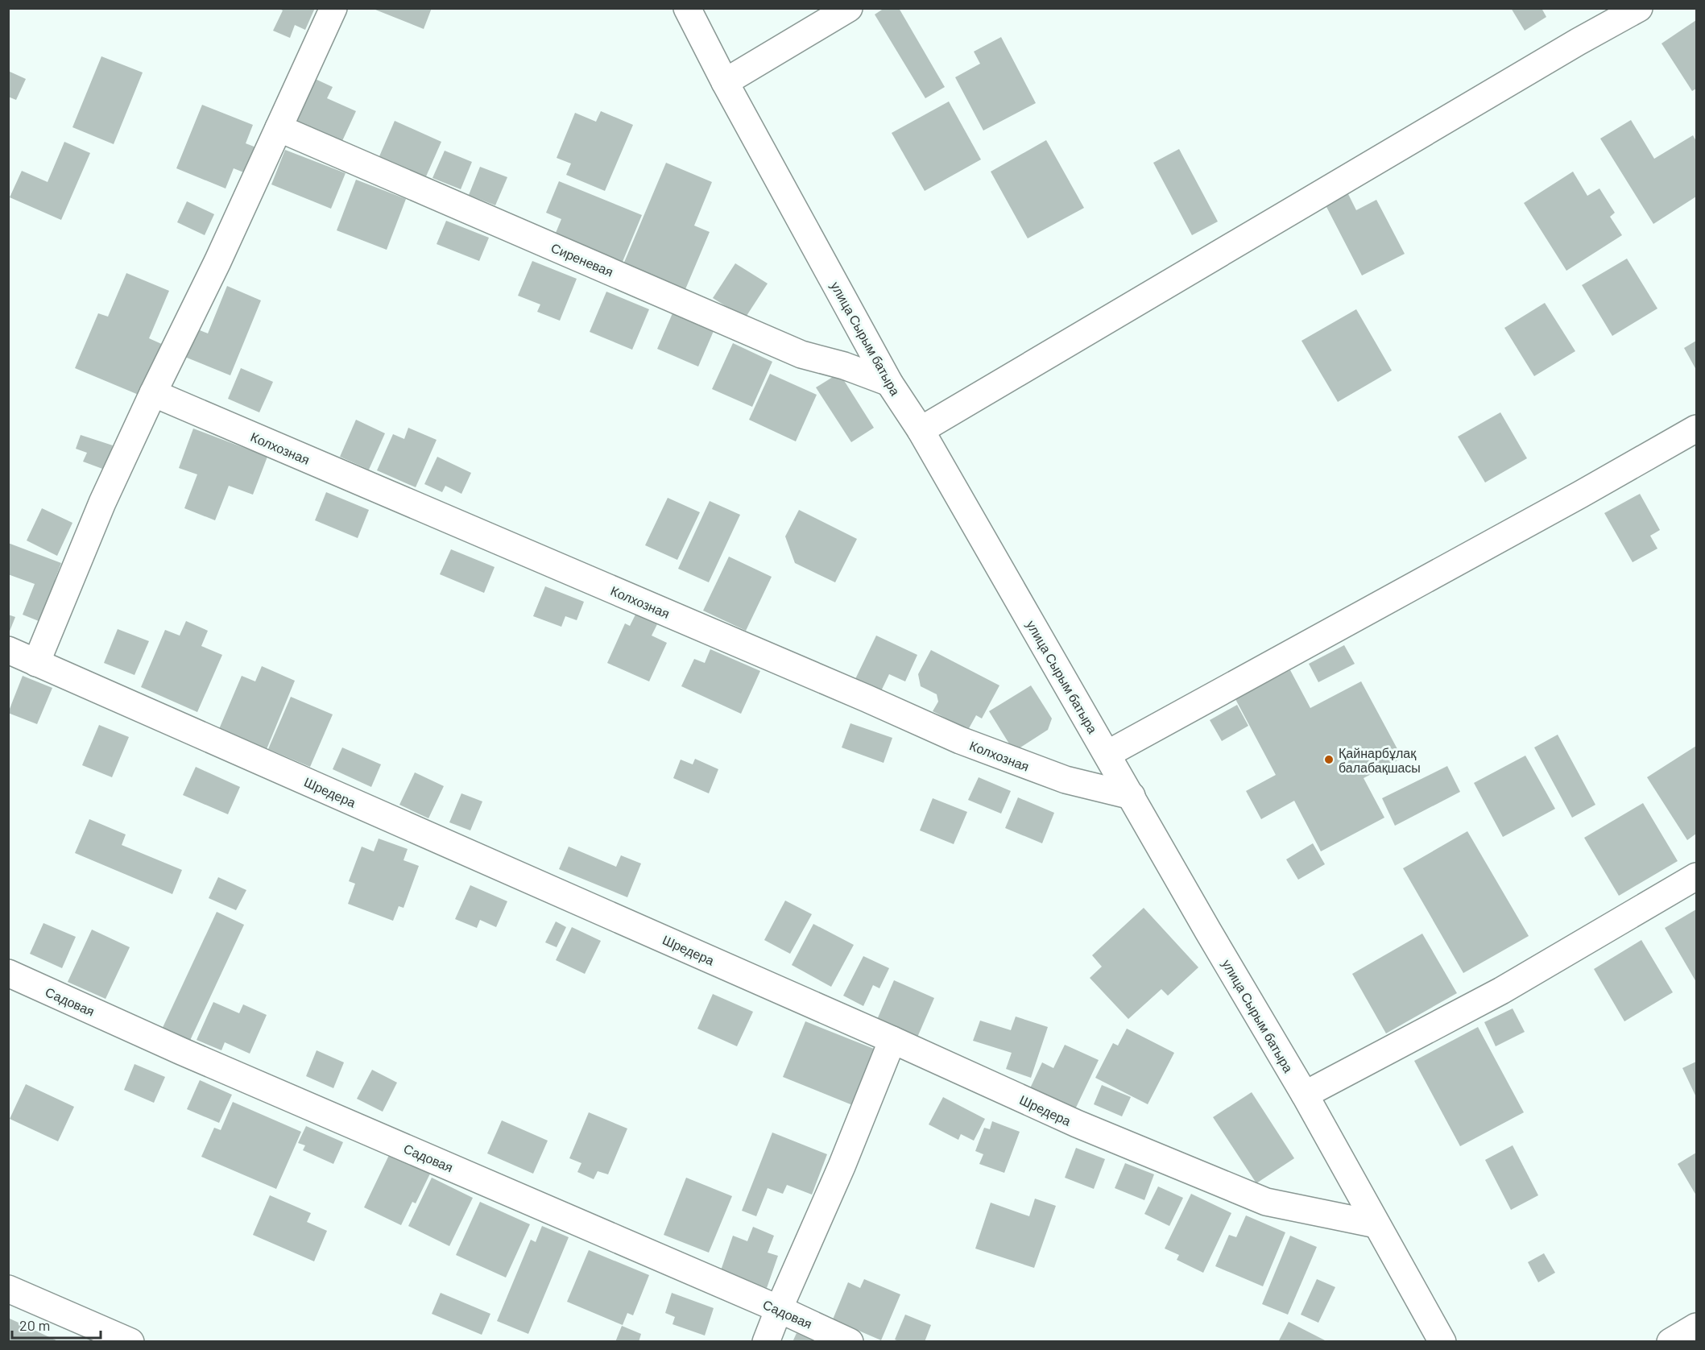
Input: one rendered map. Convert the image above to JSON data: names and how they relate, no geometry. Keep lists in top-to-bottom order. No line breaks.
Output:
{"streets":{"street":["Сиреневая","улица Сырым батыра","Колхозная","Шредера","Садовая"]},"crossings":[["Сиреневая","улица Сырым батыра"],["улица Сырым батыра","Колхозная"],["улица Сырым батыра","Шредера"]],"places":["Қайнарбұлақ балабақшасы"],"scale_bar":"20 m"}
